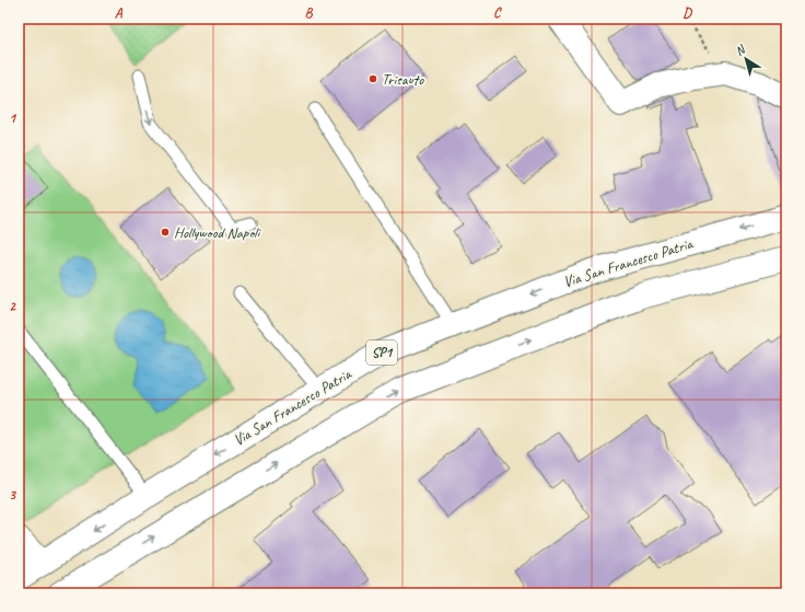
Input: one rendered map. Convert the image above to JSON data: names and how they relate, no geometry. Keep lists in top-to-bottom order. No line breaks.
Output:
{"streets":{"main road":["Via San Francesco Patria","SP1"]},"places":["Trisauto","Hollywood Napoli"],"north":"top left","grid":{"columns":["A","B","C","D"],"rows":["1","2","3"]}}
